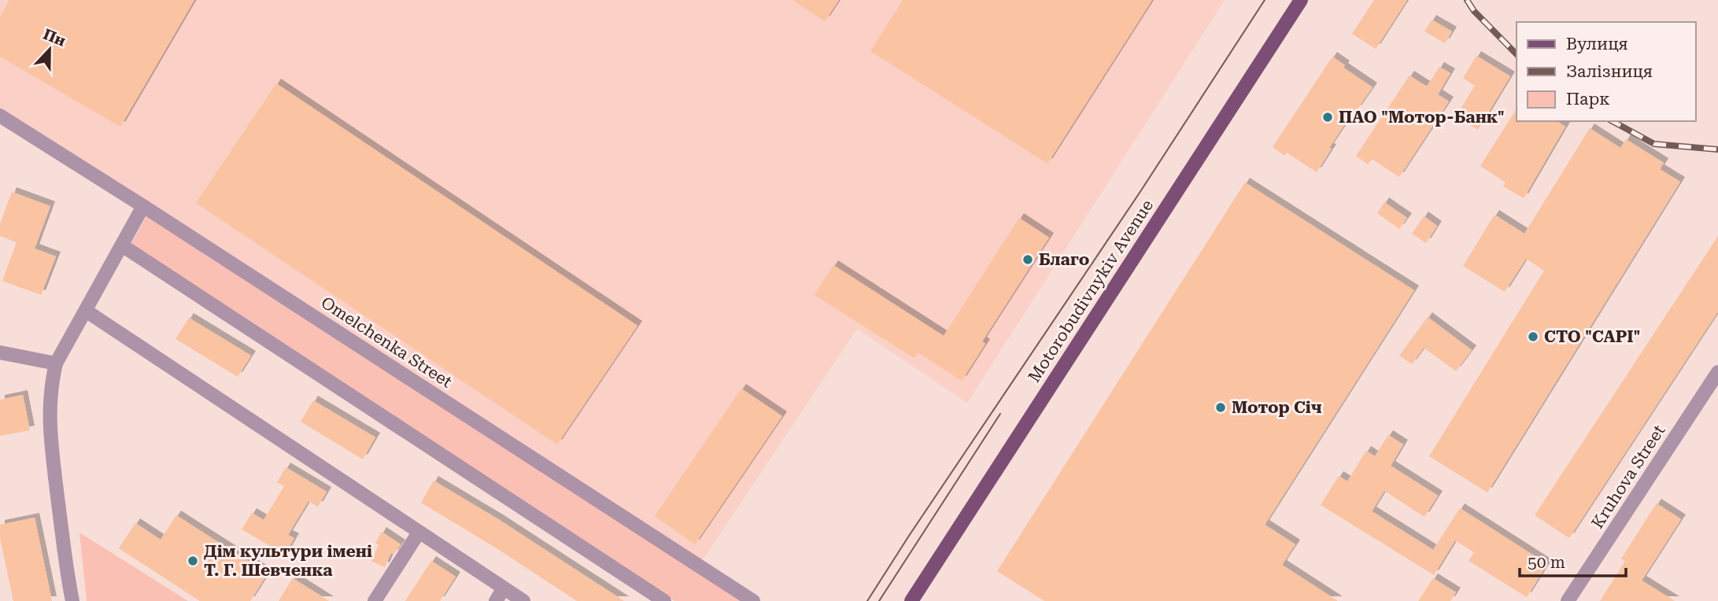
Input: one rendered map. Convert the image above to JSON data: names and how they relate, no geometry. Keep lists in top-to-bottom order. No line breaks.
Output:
{"streets":{"main road":["Motorobudivnykiv Avenue"],"street":["Omelchenka Street","Kruhova Street"]},"places":["ПАО \"Мотор-Банк\"","Благо","СТО \"CAPI\"","Мотор Січ","Дім культури імені Т. Г. Шевченка"],"legend":["Вулиця","Залізниця","Парк"],"scale_bar":"50 m","north":"top"}
